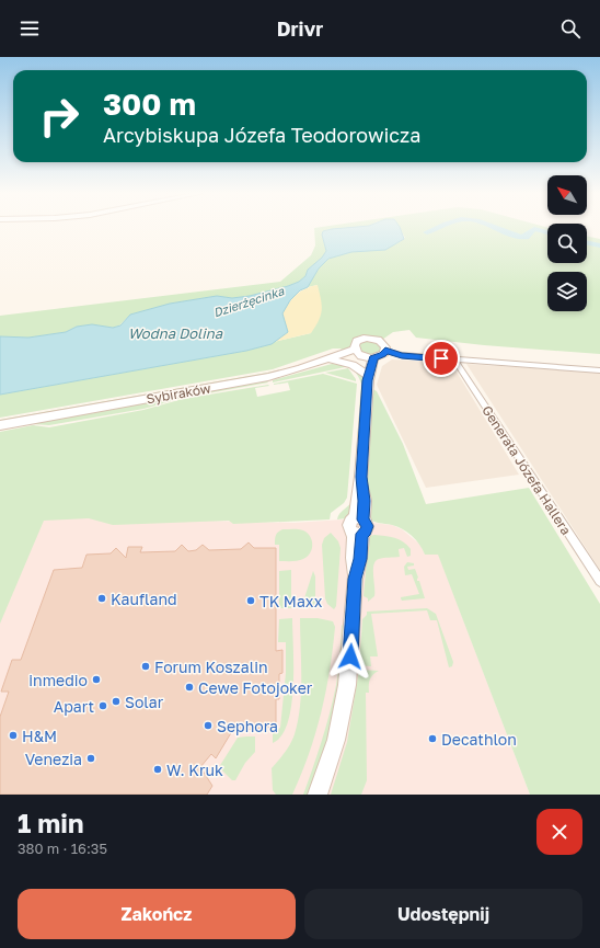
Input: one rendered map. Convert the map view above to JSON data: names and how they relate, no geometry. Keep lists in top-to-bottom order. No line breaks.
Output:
{"streets":{"street":["Sybiraków","Generała Józefa Hallera"]},"water":["Dzierżęcinka","Wodna Dolina"],"places":["Kaufland","TK Maxx","Forum Koszalin","inmedio","Cewe Fotojoker","Solar","Apart","Sephora","H&M","Decathlon","Venezia","W. Kruk"],"north":"top left","page":{"header":"Drivr","turn":["300 m","Arcybiskupa Józefa Teodorowicza"],"heading":["1 min","380 m · 16:35"],"buttons":["Zakończ","Udostępnij"]}}
